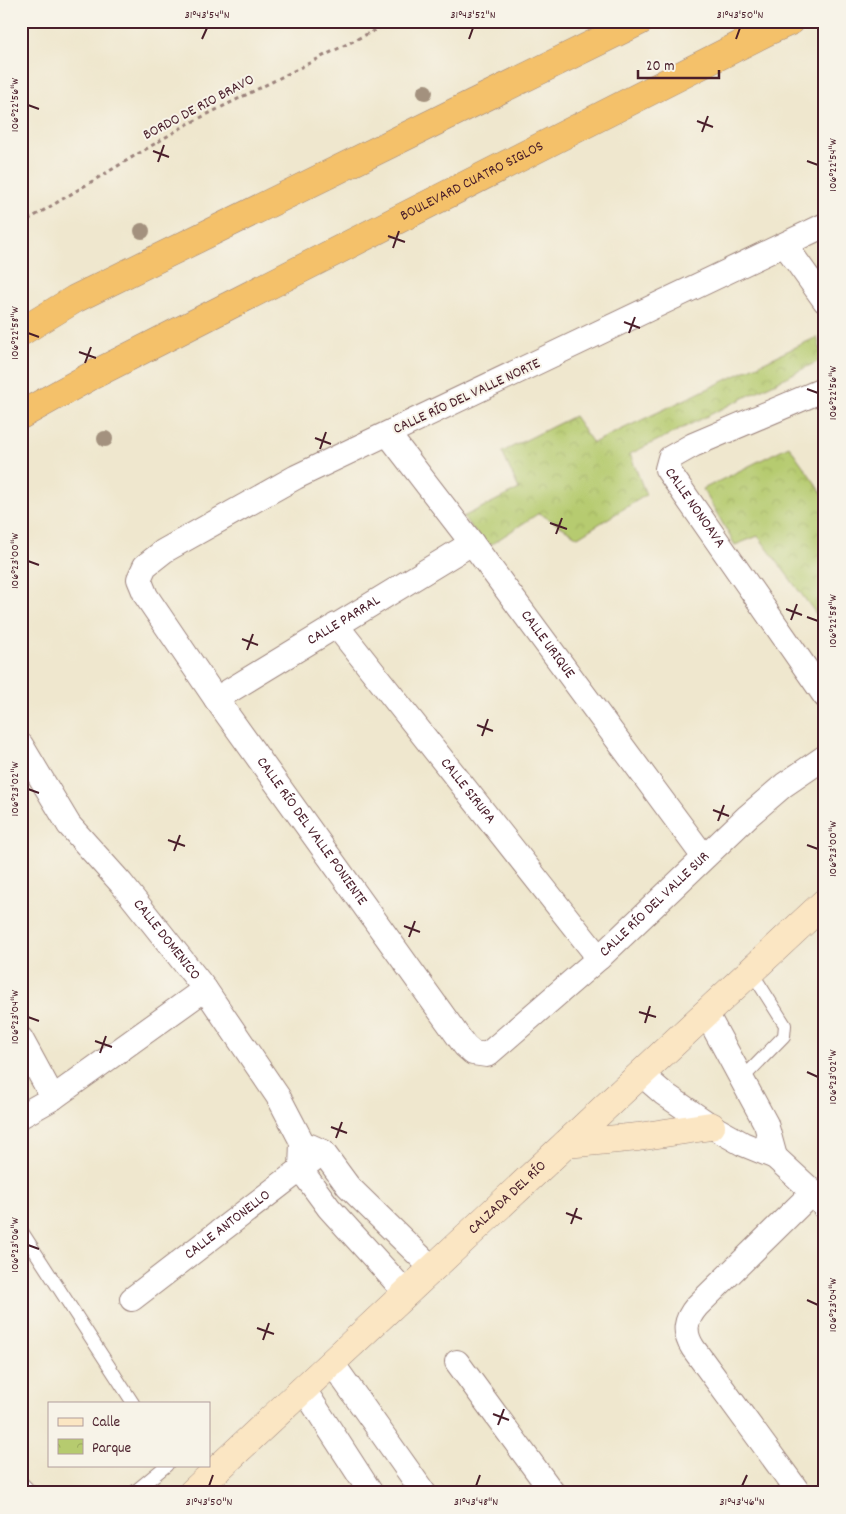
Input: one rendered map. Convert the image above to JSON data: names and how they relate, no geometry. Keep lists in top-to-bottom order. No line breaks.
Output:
{"streets":{"highway":["BOULEVARD CUATRO SIGLOS"],"street":["CALLE RÍO DEL VALLE NORTE","CALLE NONOAVA","CALLE PARRAL","CALLE URIQUE","CALLE SIRUPA","CALLE RÍO DEL VALLE PONIENTE","CALLE RÍO DEL VALLE SUR","CALLE DOMENICO","CALZADA DEL RÍO","CALLE ANTONELLO"],"path":["BORDO DE RIO BRAVO"]},"crossings":[["CALLE RÍO DEL VALLE NORTE","CALLE URIQUE"],["CALLE RÍO DEL VALLE NORTE","CALLE RÍO DEL VALLE PONIENTE"],["CALLE PARRAL","CALLE URIQUE"],["CALLE PARRAL","CALLE SIRUPA"],["CALLE PARRAL","CALLE RÍO DEL VALLE PONIENTE"],["CALLE URIQUE","CALLE RÍO DEL VALLE SUR"],["CALLE SIRUPA","CALLE RÍO DEL VALLE SUR"],["CALLE RÍO DEL VALLE PONIENTE","CALLE RÍO DEL VALLE SUR"]],"legend":["Calle","Parque"],"scale_bar":"20 m","coordinates":["31°43'54\"N","31°43'52\"N","31°43'50\"N","106°22'56\"W","106°22'54\"W","106°22'58\"W","106°23'00\"W","106°23'02\"W","106°23'04\"W","106°23'06\"W","31°43'48\"N","31°43'46\"N"]}
